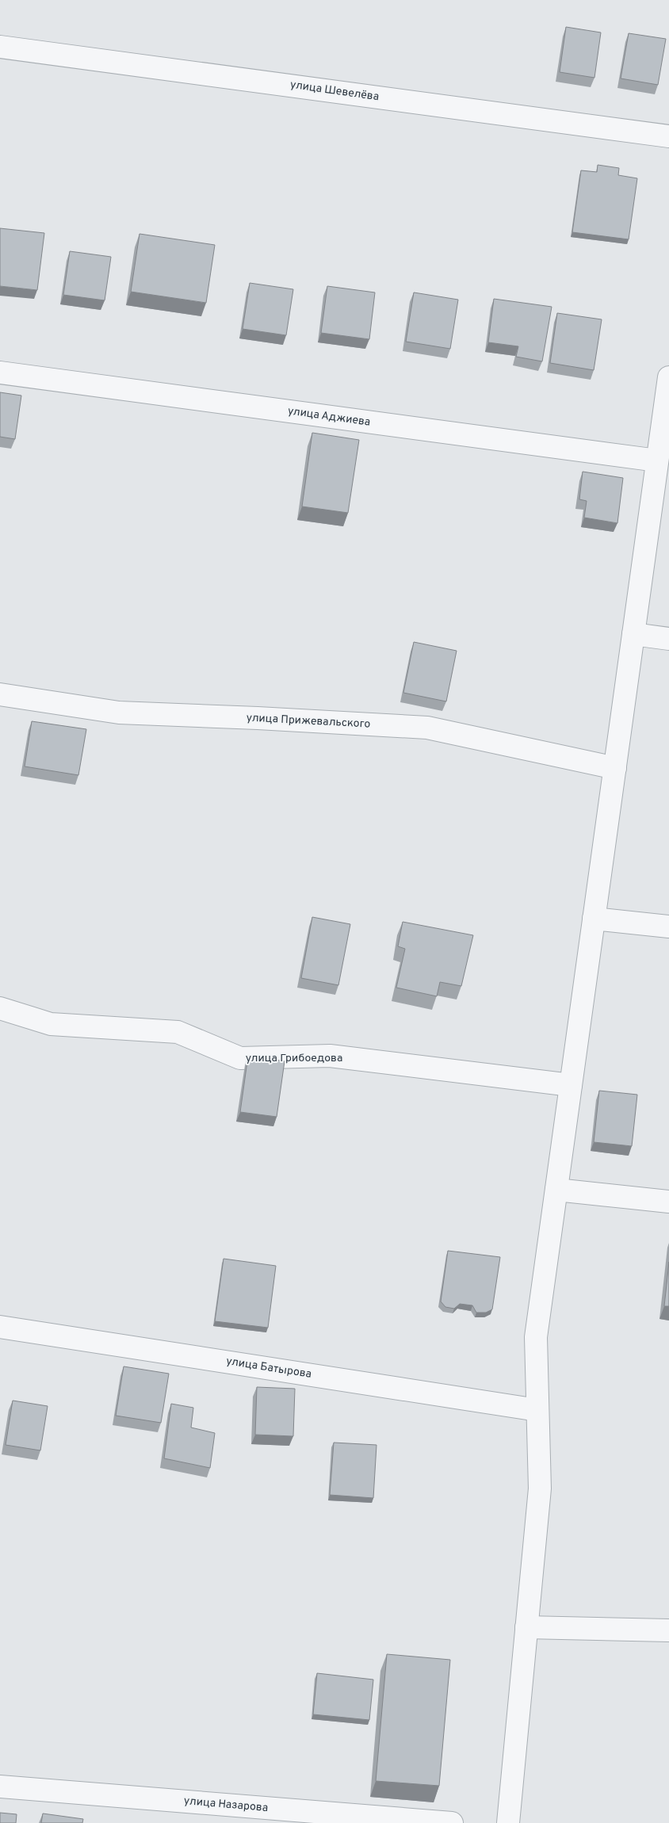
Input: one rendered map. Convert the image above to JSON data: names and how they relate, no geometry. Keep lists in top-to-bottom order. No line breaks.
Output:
{"streets":{"street":["улица Шевелёва","улица Аджиева","улица Прижевальского","улица Грибоедова","улица Батырова","улица Назарова"]}}
